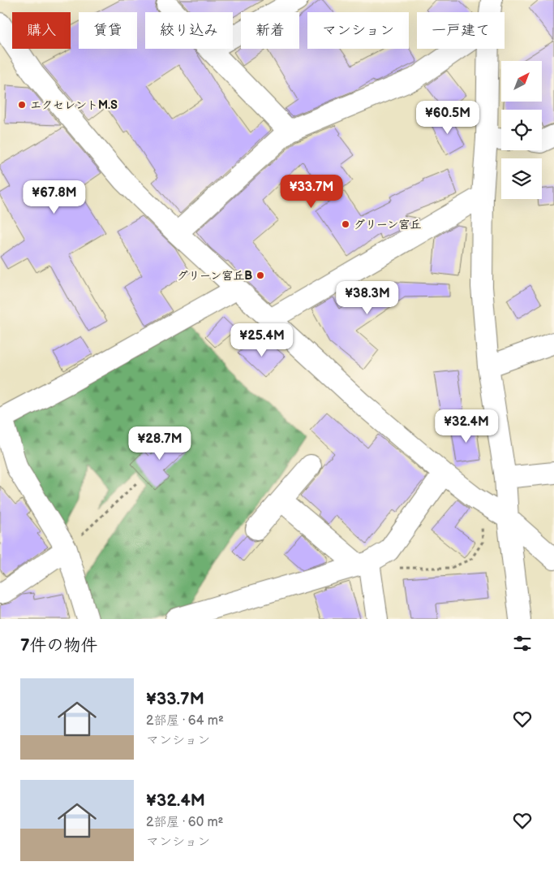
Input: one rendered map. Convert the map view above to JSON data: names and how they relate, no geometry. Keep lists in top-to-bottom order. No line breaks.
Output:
{"places":["エクセレントM.S","グリーン宮丘","グリーン宮丘B"],"north":"top right","page":{"chip":["購入","賃貸","絞り込み","新着","マンション","一戸建て"],"price":["¥60.5M","¥33.7M","¥67.8M","¥38.3M","¥25.4M","¥32.4M","¥28.7M"],"heading":"7件の物件","list":[{"name":"¥33.7M","note":"2部屋 · 64 m² · マンション"},{"name":"¥32.4M","note":"2部屋 · 60 m² · マンション"}]}}
